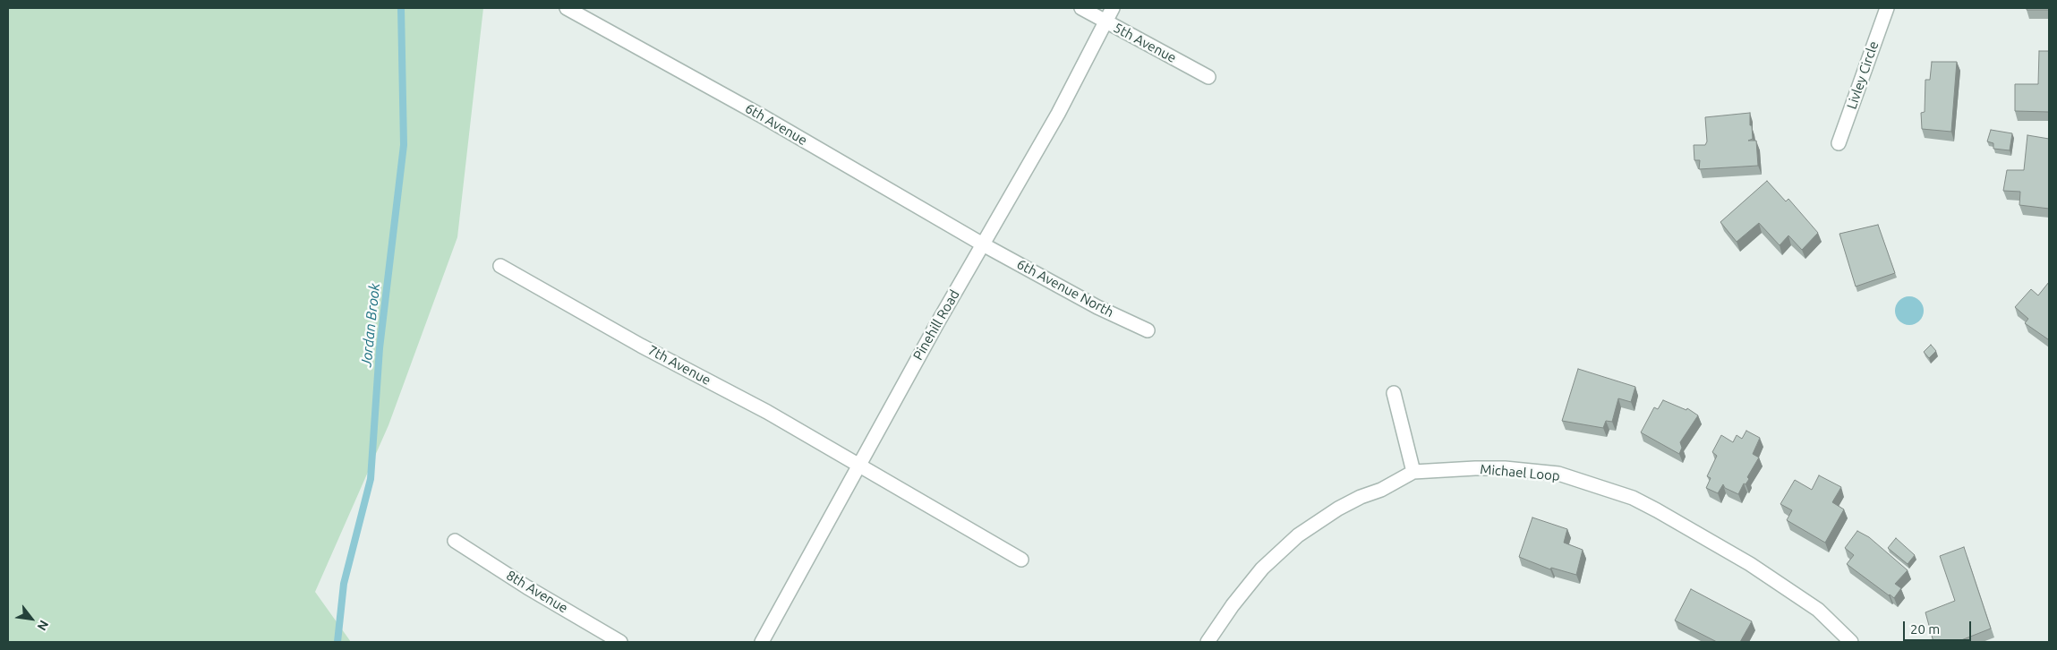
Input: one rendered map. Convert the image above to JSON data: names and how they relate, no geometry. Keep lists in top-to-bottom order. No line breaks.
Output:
{"streets":{"street":["5th Avenue","Livley Circle","6th Avenue","6th Avenue North","Pinehill Road","7th Avenue","Michael Loop","8th Avenue"]},"crossings":[["5th Avenue","Pinehill Road"],["6th Avenue","6th Avenue North"],["6th Avenue","Pinehill Road"],["6th Avenue North","Pinehill Road"],["Pinehill Road","7th Avenue"]],"water":["Jordan Brook"],"scale_bar":"20 m","north":"bottom right"}
